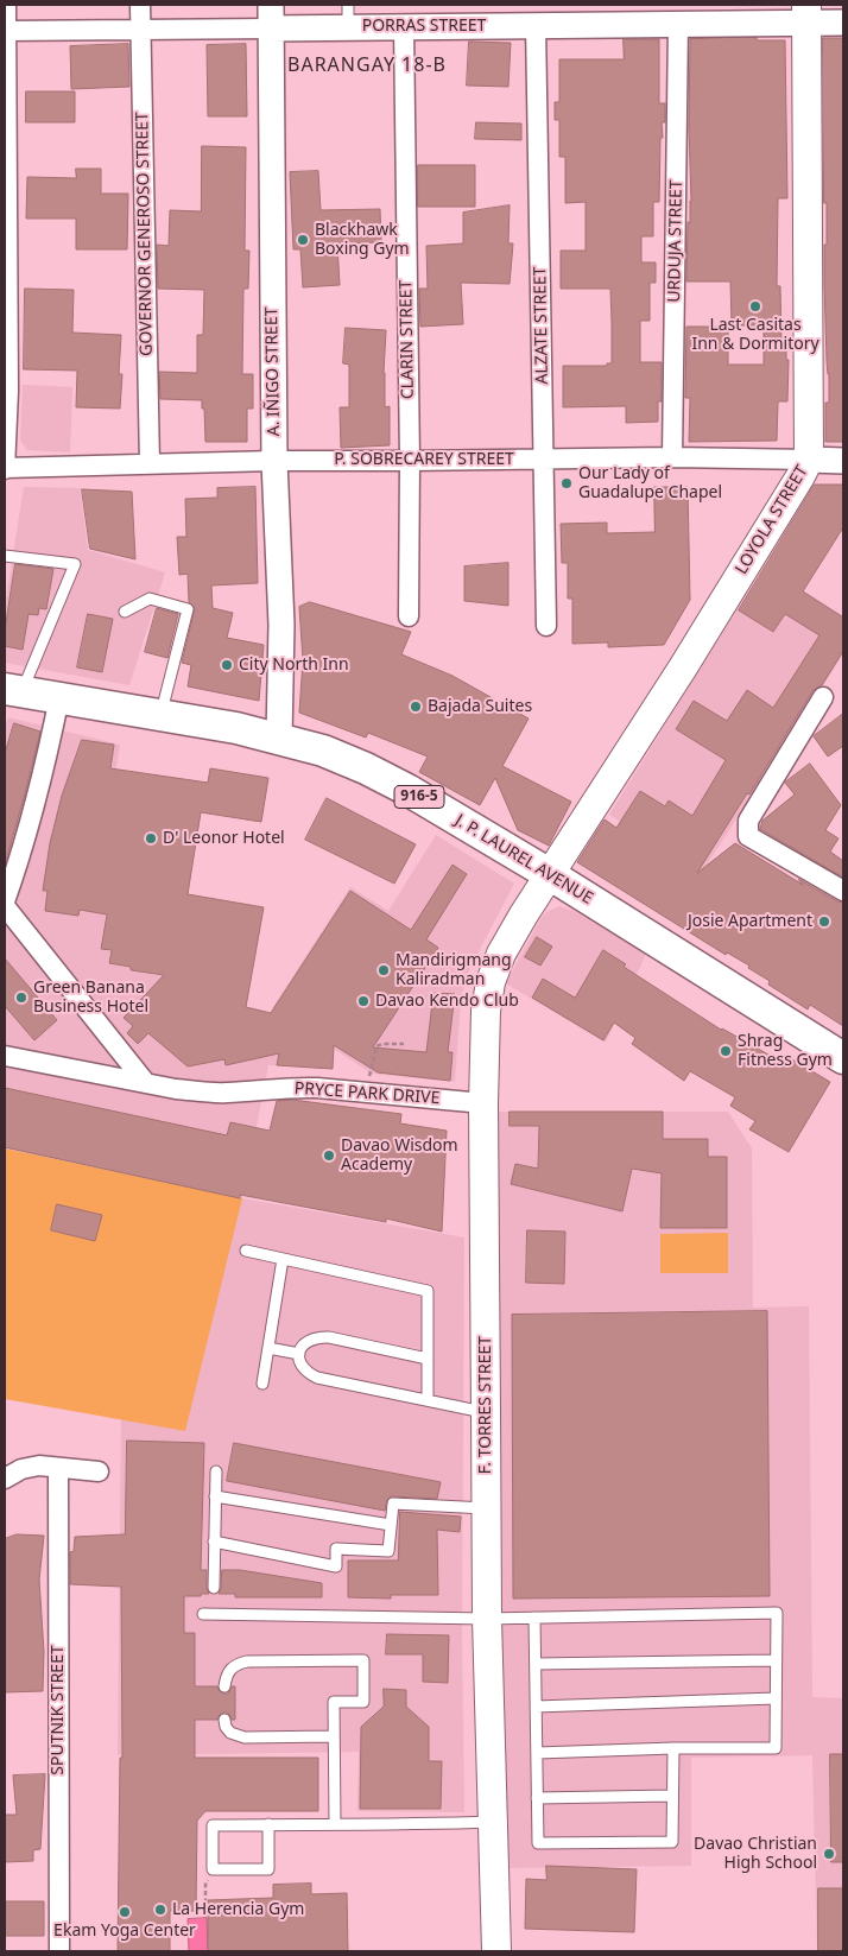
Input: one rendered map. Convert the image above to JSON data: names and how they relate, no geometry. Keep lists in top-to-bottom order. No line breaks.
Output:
{"streets":{"main road":["LOYOLA STREET","916-5","J. P. LAUREL AVENUE","F. TORRES STREET"],"street":["PORRAS STREET","GOVERNOR GENEROSO STREET","URDUJA STREET","ALZATE STREET","CLARIN STREET","A. IÑIGO STREET","P. SOBRECAREY STREET","PRYCE PARK DRIVE","SPUTNIK STREET"]},"crossings":[["PORRAS STREET","GOVERNOR GENEROSO STREET"],["PORRAS STREET","URDUJA STREET"],["PORRAS STREET","ALZATE STREET"],["PORRAS STREET","CLARIN STREET"],["PORRAS STREET","A. IÑIGO STREET"],["PORRAS STREET","LOYOLA STREET"],["GOVERNOR GENEROSO STREET","P. SOBRECAREY STREET"],["URDUJA STREET","P. SOBRECAREY STREET"],["ALZATE STREET","P. SOBRECAREY STREET"],["CLARIN STREET","P. SOBRECAREY STREET"],["A. IÑIGO STREET","P. SOBRECAREY STREET"],["A. IÑIGO STREET","J. P. LAUREL AVENUE"],["P. SOBRECAREY STREET","LOYOLA STREET"],["LOYOLA STREET","J. P. LAUREL AVENUE"],["LOYOLA STREET","F. TORRES STREET"],["J. P. LAUREL AVENUE","F. TORRES STREET"],["PRYCE PARK DRIVE","F. TORRES STREET"]],"districts":["BARANGAY 18-B"],"places":["Blackhawk Boxing Gym","Last Casitas Inn & Dormitory","Our Lady of Guadalupe Chapel","City North Inn","Bajada Suites","D' Leonor Hotel","Josie Apartment","Mandirigmang Kaliradman","Green Banana Business Hotel","Davao Kendo Club","Shrag Fitness Gym","Davao Wisdom Academy","Davao Christian High School","La Herencia Gym","Ekam Yoga Center"]}
